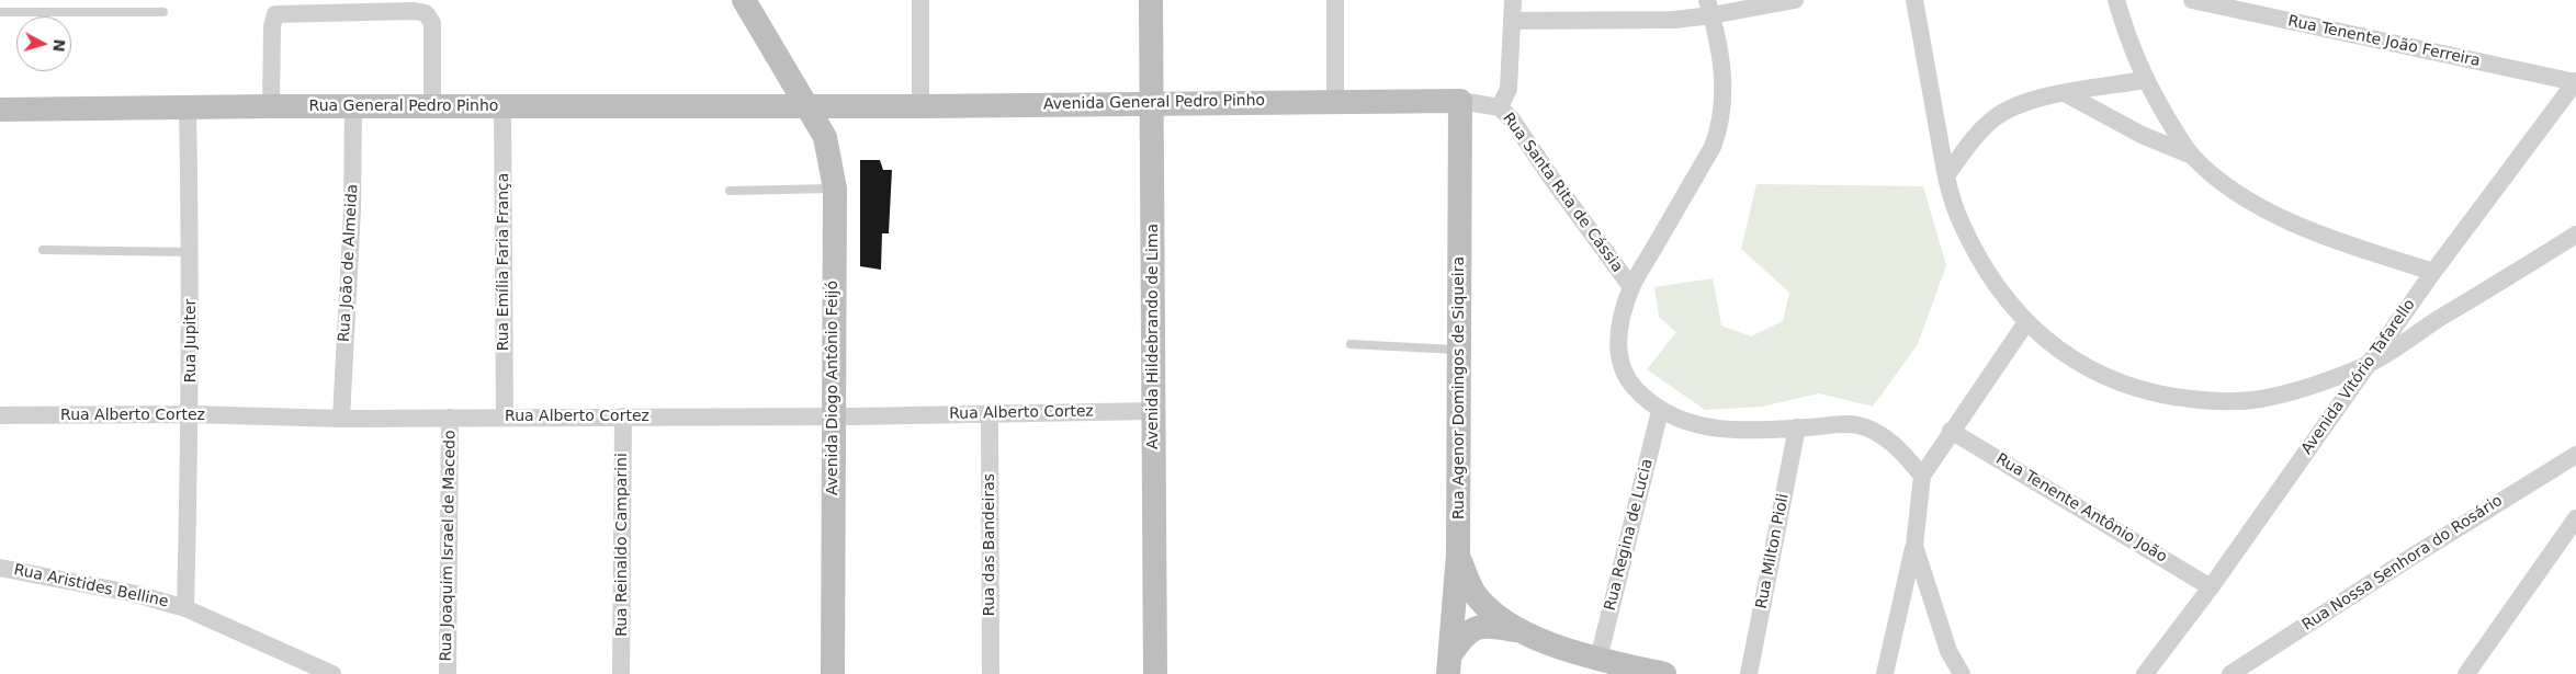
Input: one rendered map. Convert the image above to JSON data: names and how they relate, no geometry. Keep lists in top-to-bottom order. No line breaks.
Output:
{"streets":{"street":["Rua Tenente João Ferreira","Avenida General Pedro Pinho","Rua General Pedro Pinho","Rua Santa Rita de Cássia","Rua Emília Faria França","Rua João de Almeida","Avenida Hildebrando de Lima","Rua Jupiter","Avenida Vitório Tafarello","Avenida Diogo Antônio Feijó","Rua Agenor Domingos de Siqueira","Rua Alberto Cortez","Rua Tenente Antônio João","Rua Regina de Lucia","Rua Reinaldo Camparini","Rua das Bandeiras","Rua Joaquim Israel de Macedo","Rua Milton Pioli","Rua Nossa Senhora do Rosário","Rua Aristides Belline"]},"crossings":[["Rua Tenente João Ferreira","Avenida Vitório Tafarello"],["Avenida General Pedro Pinho","Rua General Pedro Pinho"],["Avenida General Pedro Pinho","Rua Santa Rita de Cássia"],["Avenida General Pedro Pinho","Avenida Hildebrando de Lima"],["Avenida General Pedro Pinho","Avenida Diogo Antônio Feijó"],["Avenida General Pedro Pinho","Rua Agenor Domingos de Siqueira"],["Rua General Pedro Pinho","Rua Emília Faria França"],["Rua General Pedro Pinho","Rua João de Almeida"],["Rua General Pedro Pinho","Rua Jupiter"],["Rua General Pedro Pinho","Avenida Diogo Antônio Feijó"],["Rua Emília Faria França","Rua Alberto Cortez"],["Rua João de Almeida","Rua Alberto Cortez"],["Avenida Hildebrando de Lima","Rua Alberto Cortez"],["Rua Jupiter","Rua Alberto Cortez"],["Rua Jupiter","Rua Aristides Belline"],["Avenida Vitório Tafarello","Rua Tenente Antônio João"],["Avenida Diogo Antônio Feijó","Rua Alberto Cortez"],["Rua Alberto Cortez","Rua Reinaldo Camparini"],["Rua Alberto Cortez","Rua das Bandeiras"],["Rua Alberto Cortez","Rua Joaquim Israel de Macedo"]],"north":"right"}
